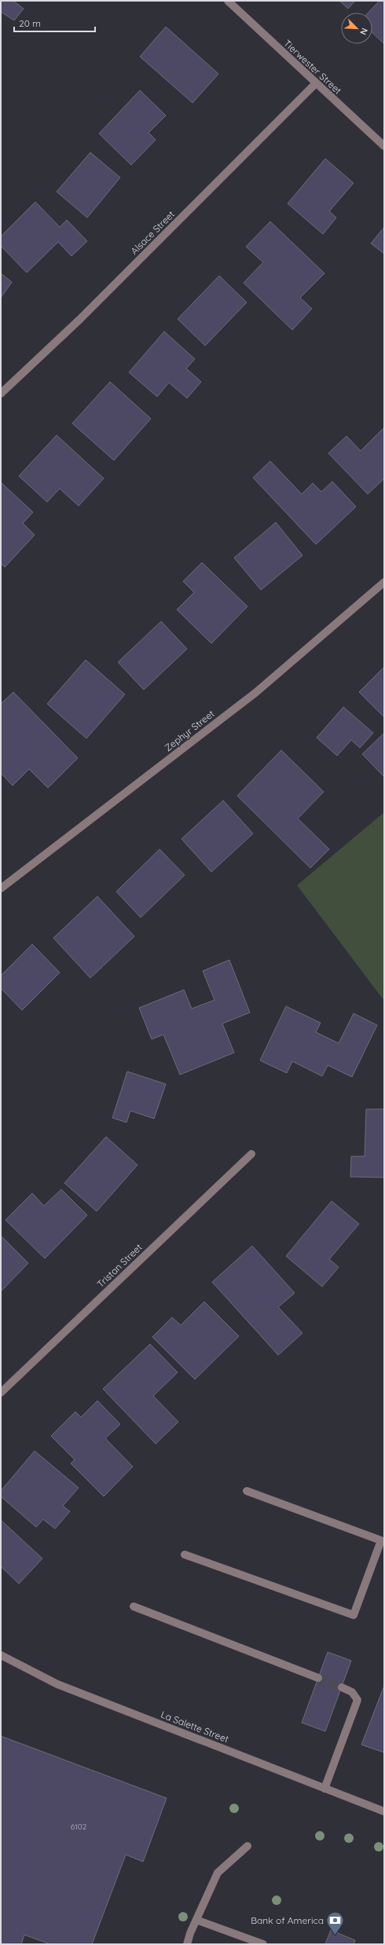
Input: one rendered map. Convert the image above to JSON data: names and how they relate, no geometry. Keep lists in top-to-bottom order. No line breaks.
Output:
{"streets":{"street":["Tierwester Street","Alsace Street","Zephyr Street","Tristan Street","La Salette Street"]},"crossings":[["Tierwester Street","Alsace Street"]],"places":{"bank":["Bank of America"]},"house_numbers":["6102"],"scale_bar":"20 m","north":"bottom right"}
